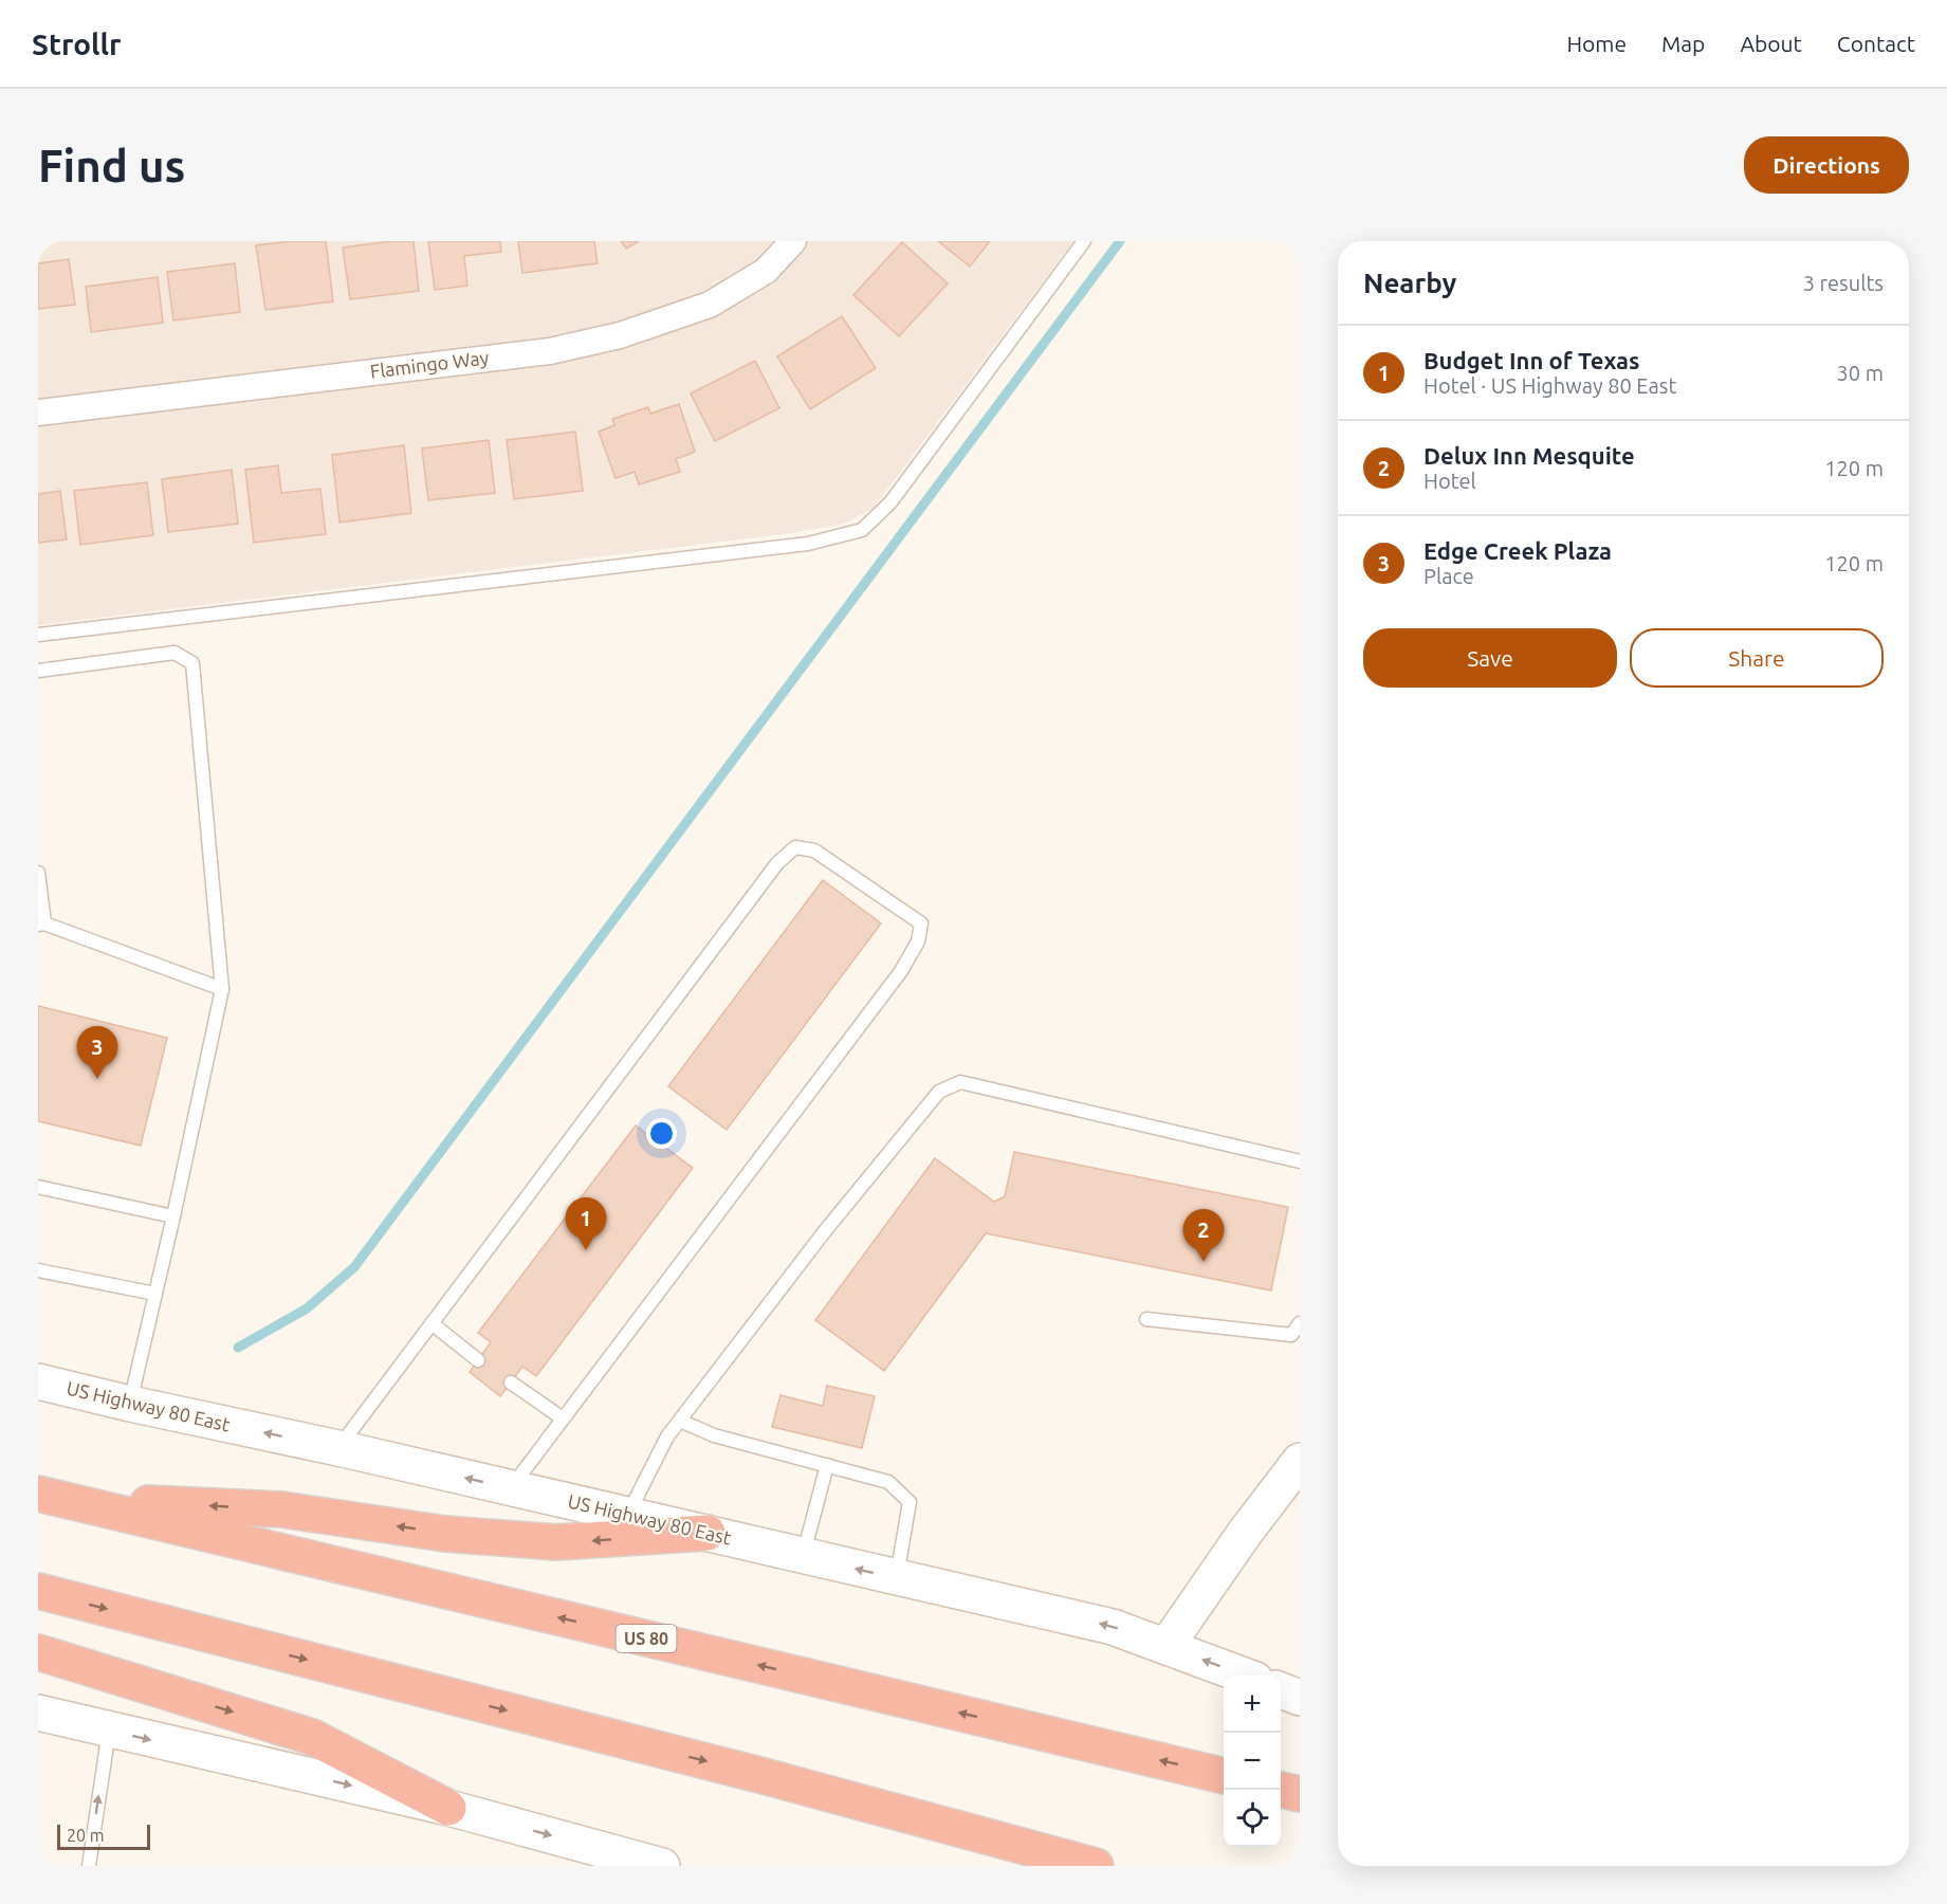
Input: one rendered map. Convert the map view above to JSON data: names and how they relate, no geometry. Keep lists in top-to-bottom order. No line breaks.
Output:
{"streets":{"highway":["US 80"],"main road":["US Highway 80 East"],"street":["Flamingo Way"]},"one_way":["US Highway 80 East"],"scale_bar":"20 m","page":{"header":"Strollr","nav":["Home","Map","About","Contact"],"buttons":["Directions",["Save","Share"]],"title":"Find us","heading":["Nearby","3 results"],"list":[{"mark":"1","name":"Budget Inn of Texas","note":"Hotel · US Highway 80 East","value":"30 m"},{"mark":"2","name":"Delux Inn Mesquite","note":"Hotel","value":"120 m"},{"mark":"3","name":"Edge Creek Plaza","note":"Place","value":"120 m"}],"pins":["3","1","2"],"map_buttons":["+","−"],"scale":"20 m"}}
